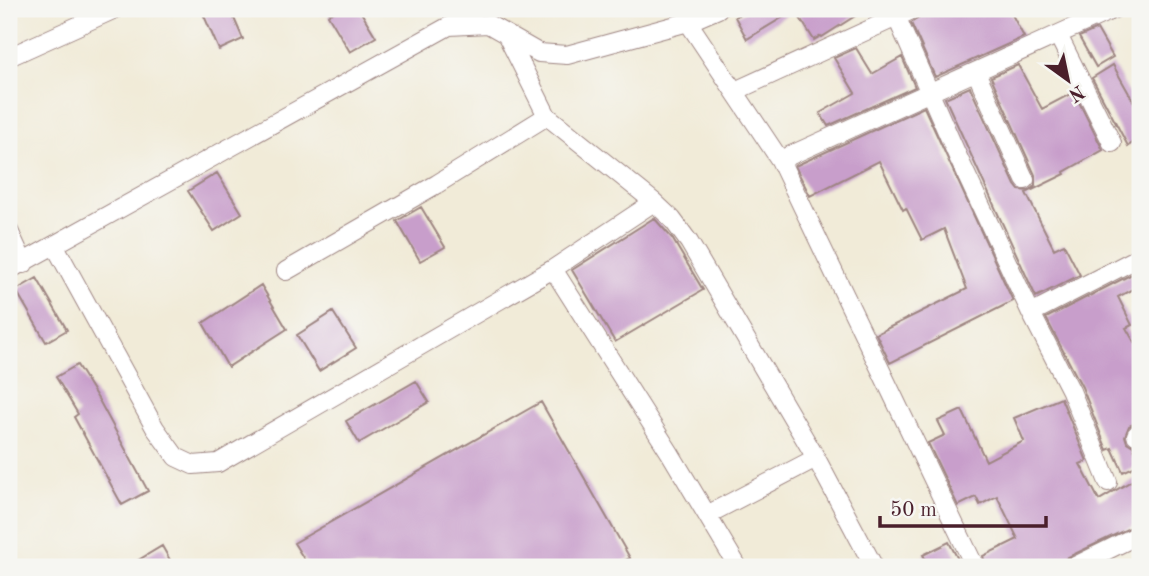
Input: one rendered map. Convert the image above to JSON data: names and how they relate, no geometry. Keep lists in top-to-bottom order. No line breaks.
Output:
{"scale_bar":"50 m","north":"bottom right"}
